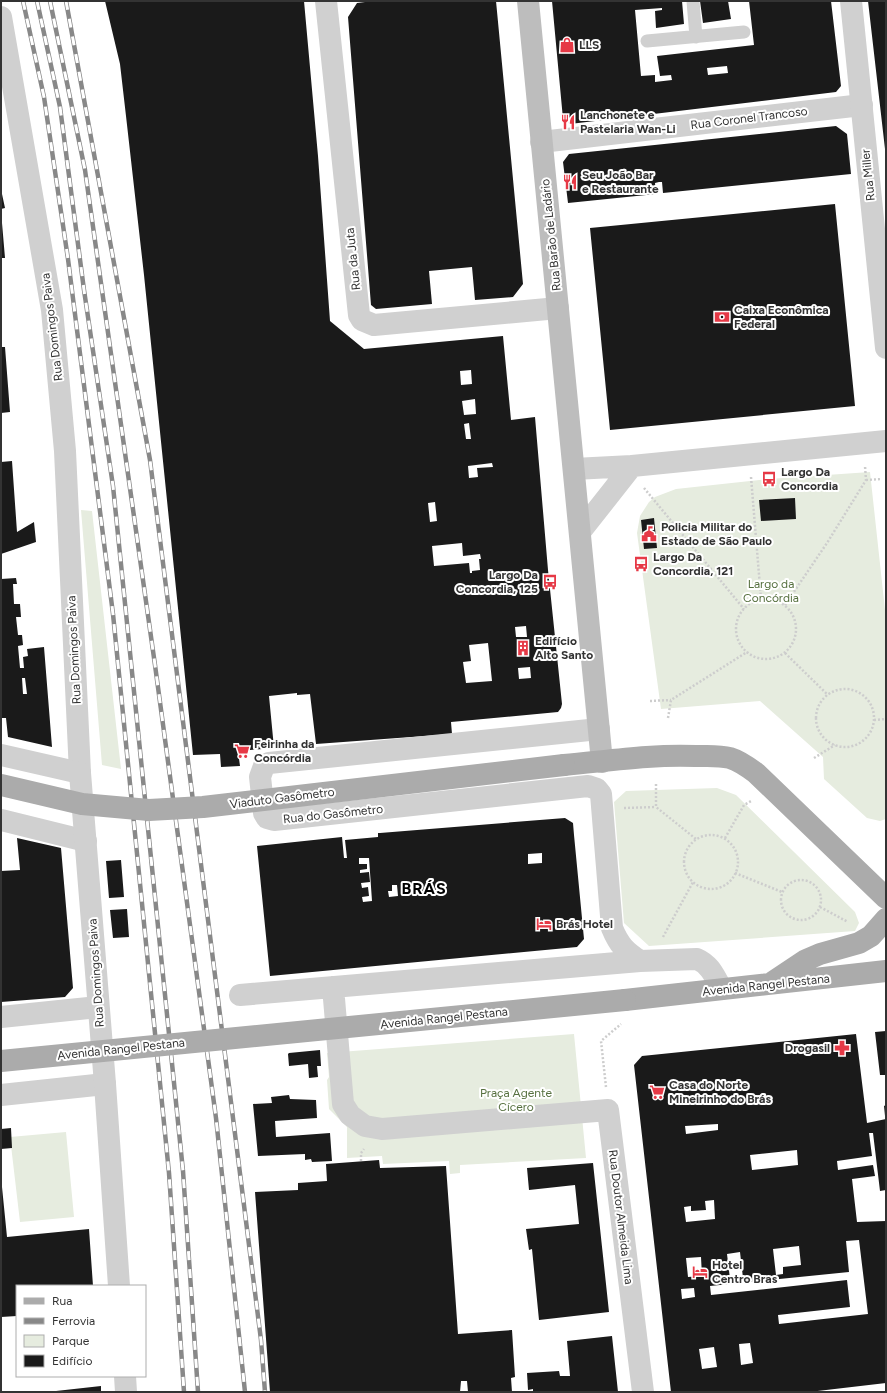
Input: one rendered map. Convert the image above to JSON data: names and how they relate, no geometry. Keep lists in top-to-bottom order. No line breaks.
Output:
{"streets":{"main road":["Rua Barão de Ladário","Viaduto Gasômetro","Avenida Rangel Pestana"],"street":["Rua Coronel Trancoso","Rua Miller","Rua da Juta","Rua Domingos Paiva","Rua do Gasômetro","Rua Doutor Almeida Lima"]},"crossings":[["Rua Coronel Trancoso","Rua Miller"],["Rua Coronel Trancoso","Rua Barão de Ladário"],["Rua Barão de Ladário","Rua da Juta"]],"districts":["BRÁS"],"parks":["Largo da Concórdia","Praça Agente Cícero"],"places":{"shop":["LLS"],"restaurant":["Lanchonete e Pastelaria Wan-Li","Seu João Bar e Restaurante"],"bank":["Caixa Econômica Federal"],"bus stop":["Largo Da Concordia","Largo Da Concordia, 121","Largo Da Concordia, 125"],"public building":["Policia Militar do Estado de São Paulo"],"building":["Edifício Alto Santo"],"supermarket":["Feirinha da Concórdia","Casa do Norte Mineirinho do Brás"],"hotel":["Brás Hotel","Hotel Centro Bras"],"pharmacy":["Drogasil"]},"legend":["Rua","Ferrovia","Parque","Edifício"]}
